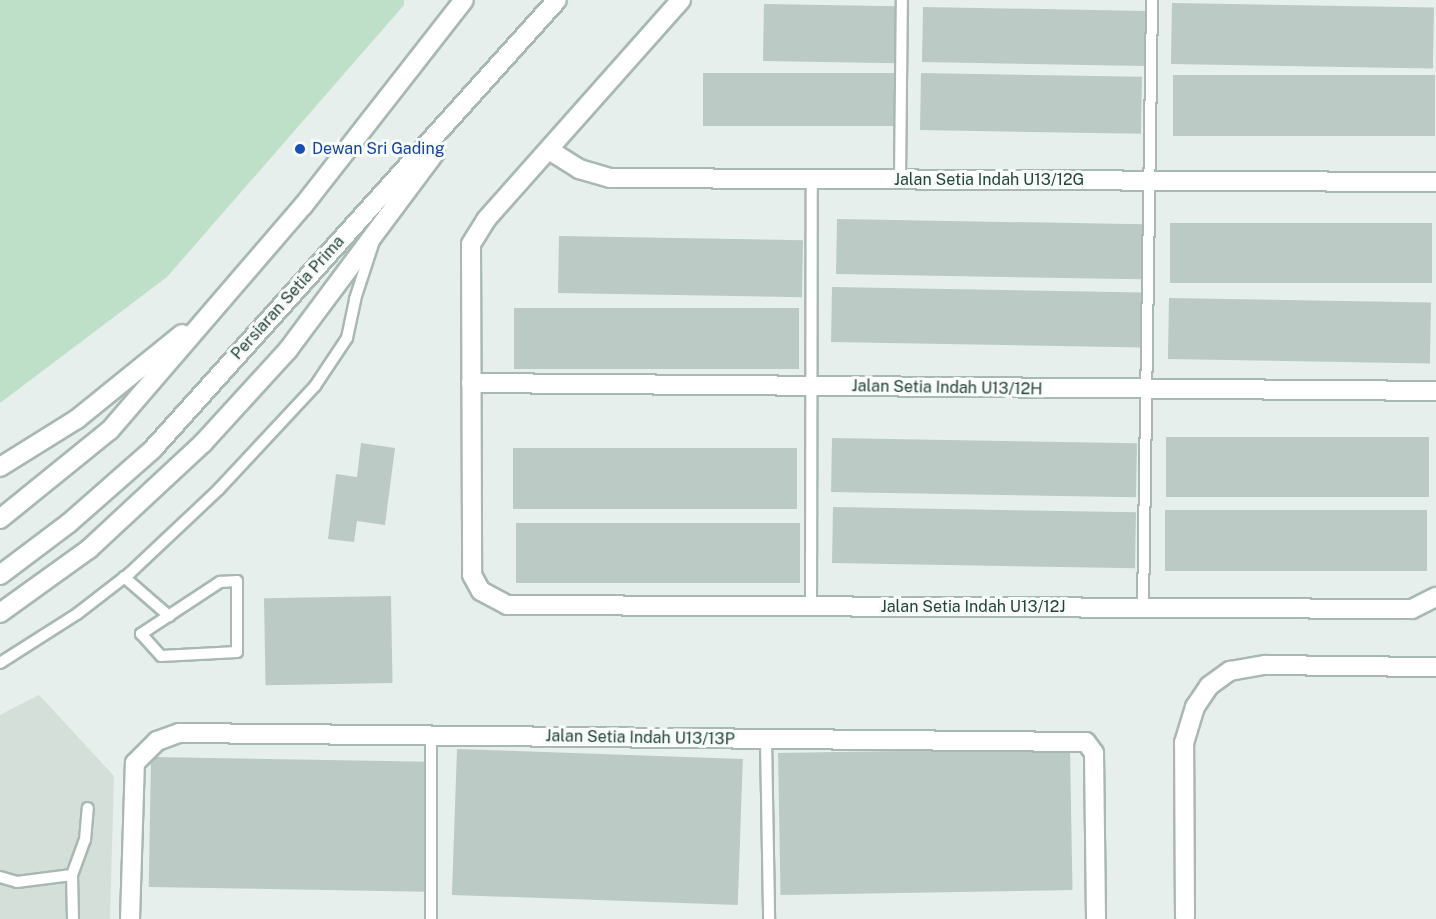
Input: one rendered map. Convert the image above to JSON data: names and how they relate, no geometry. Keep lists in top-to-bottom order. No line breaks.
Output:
{"streets":{"street":["Jalan Setia Indah U13/12G","Persiaran Setia Prima","Jalan Setia Indah U13/12H","Jalan Setia Indah U13/12J","Jalan Setia Indah U13/13P"]},"crossings":[["Jalan Setia Indah U13/12H","Jalan Setia Indah U13/12J"]],"places":["Dewan Sri Gading"]}
